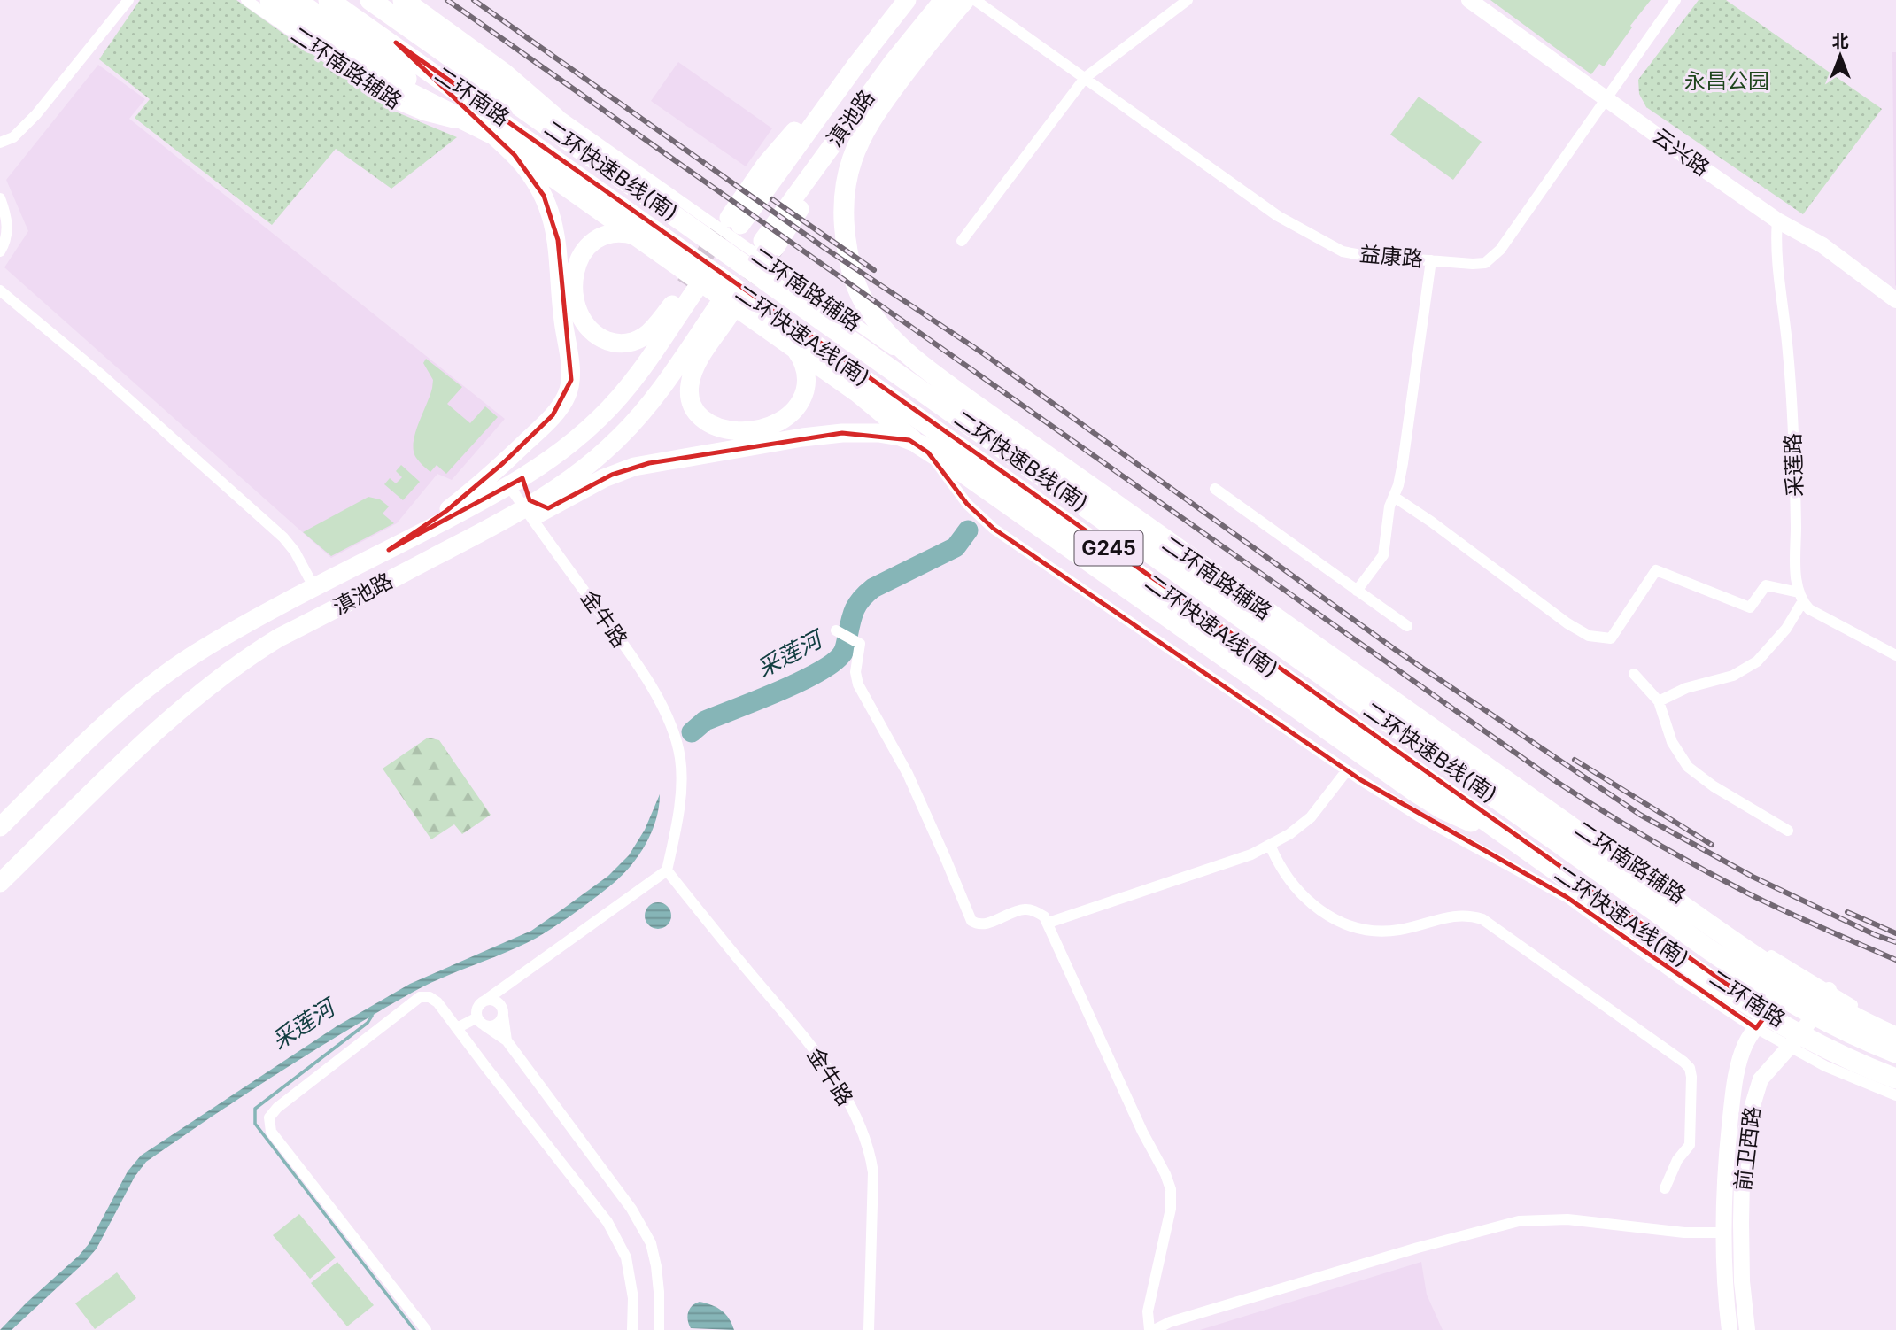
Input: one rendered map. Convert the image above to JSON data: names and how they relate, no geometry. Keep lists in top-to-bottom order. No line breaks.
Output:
{"streets":{"highway":["二环快速B线(南)","二环快速A线(南)"],"main road":["二环南路","滇池路","云兴路","G245","前卫西路"],"street":["二环南路辅路","益康路","采莲路","金牛路"]},"crossings":[["二环南路辅路","二环南路"],["二环南路辅路","前卫西路"],["二环南路","二环快速B线(南)"],["二环南路","二环快速A线(南)"],["二环南路","前卫西路"],["滇池路","金牛路"],["云兴路","益康路"],["云兴路","采莲路"]],"water":["采莲河"],"parks":["永昌公园"],"north":"top"}
